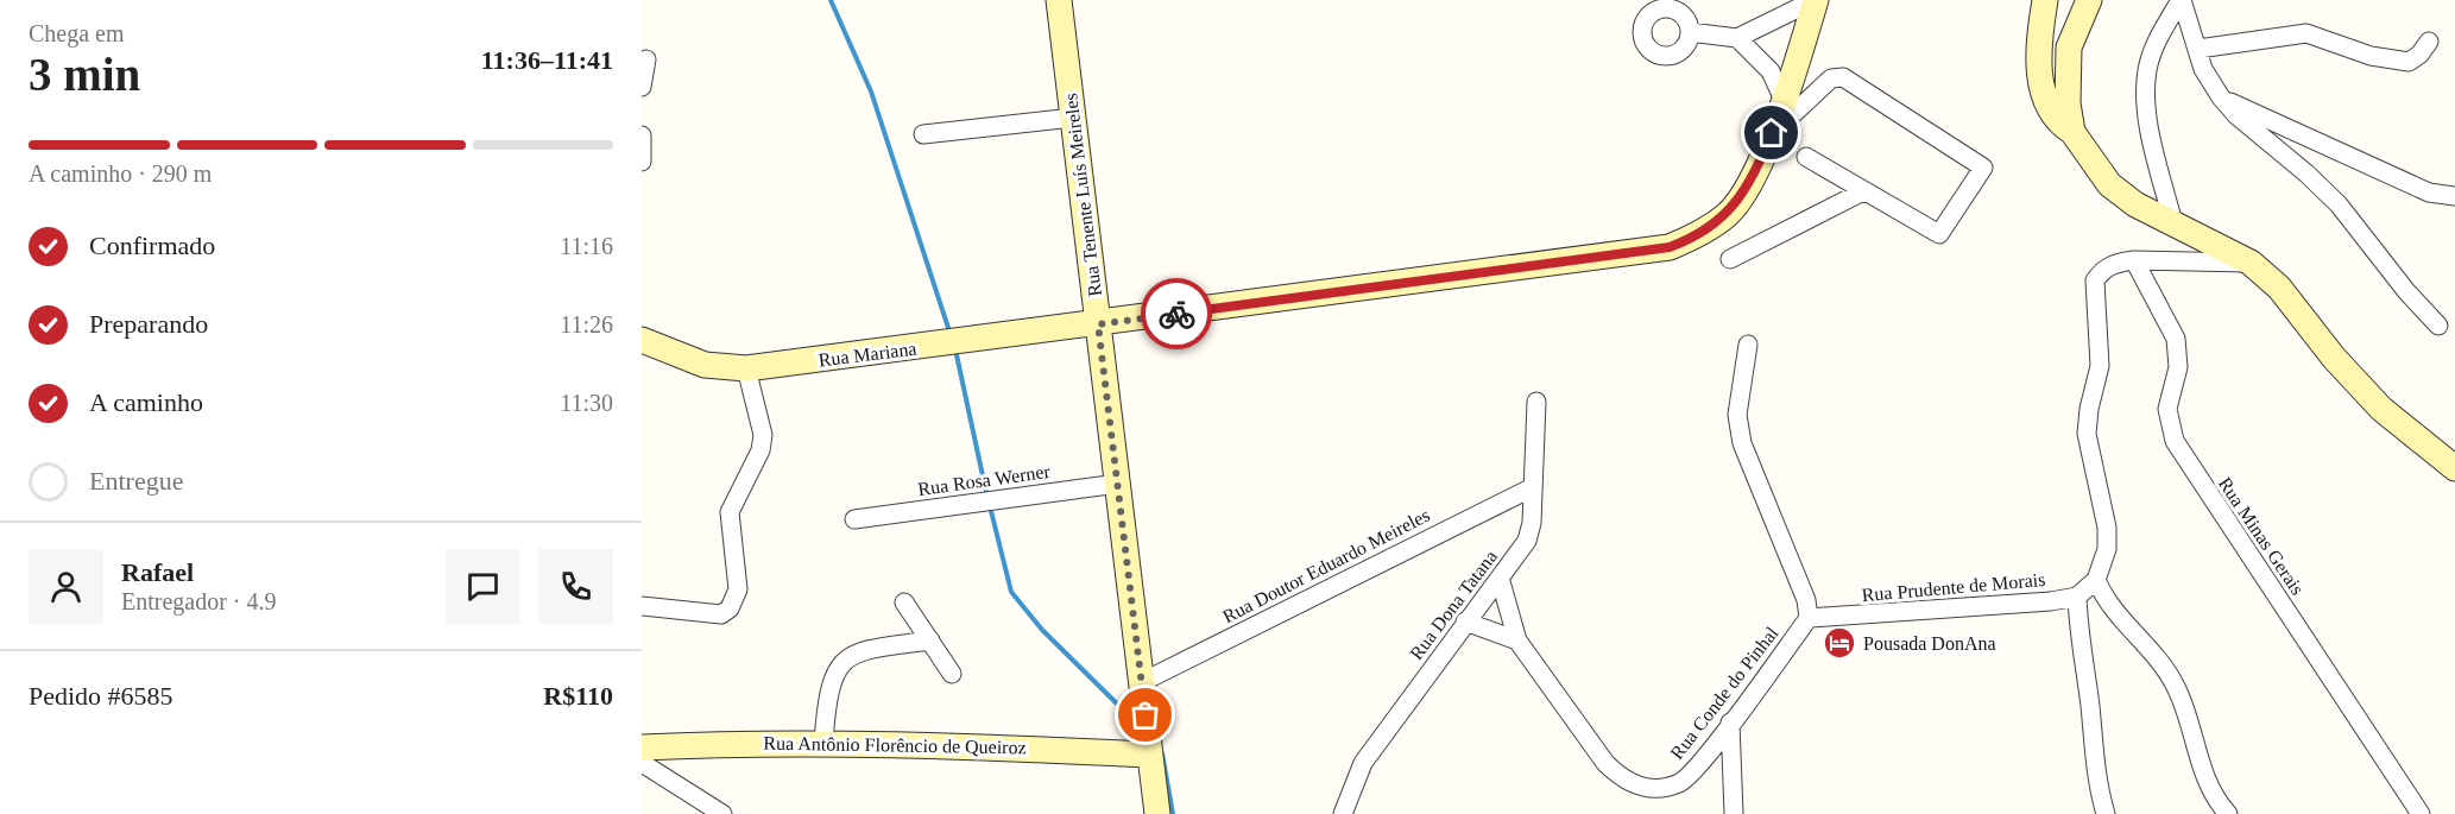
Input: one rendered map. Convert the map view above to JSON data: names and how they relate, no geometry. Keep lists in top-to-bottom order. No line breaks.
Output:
{"streets":{"street":["Rua Tenente Luís Meireles","Rua Mariana","Rua Rosa Werner","Rua Minas Gerais","Rua Doutor Eduardo Meireles","Rua Prudente de Morais","Rua Dona Tatana","Rua Conde do Pinhal","Rua Antônio Florêncio de Queiroz"]},"crossings":[["Rua Tenente Luís Meireles","Rua Mariana"],["Rua Tenente Luís Meireles","Rua Rosa Werner"],["Rua Tenente Luís Meireles","Rua Doutor Eduardo Meireles"],["Rua Tenente Luís Meireles","Rua Antônio Florêncio de Queiroz"],["Rua Doutor Eduardo Meireles","Rua Dona Tatana"],["Rua Prudente de Morais","Rua Conde do Pinhal"],["Rua Dona Tatana","Rua Conde do Pinhal"]],"places":{"hotel":["Pousada DonAna"]},"page":{"heading":["3 min","Chega em","11:36–11:41"],"panel":["Rafael","Entregador · 4.9","Pedido #6585","R$110"],"bar":"A caminho · 290 m","list":[["Confirmado","11:16"],["Preparando","11:26"],["A caminho","11:30"],"Entregue"]}}
